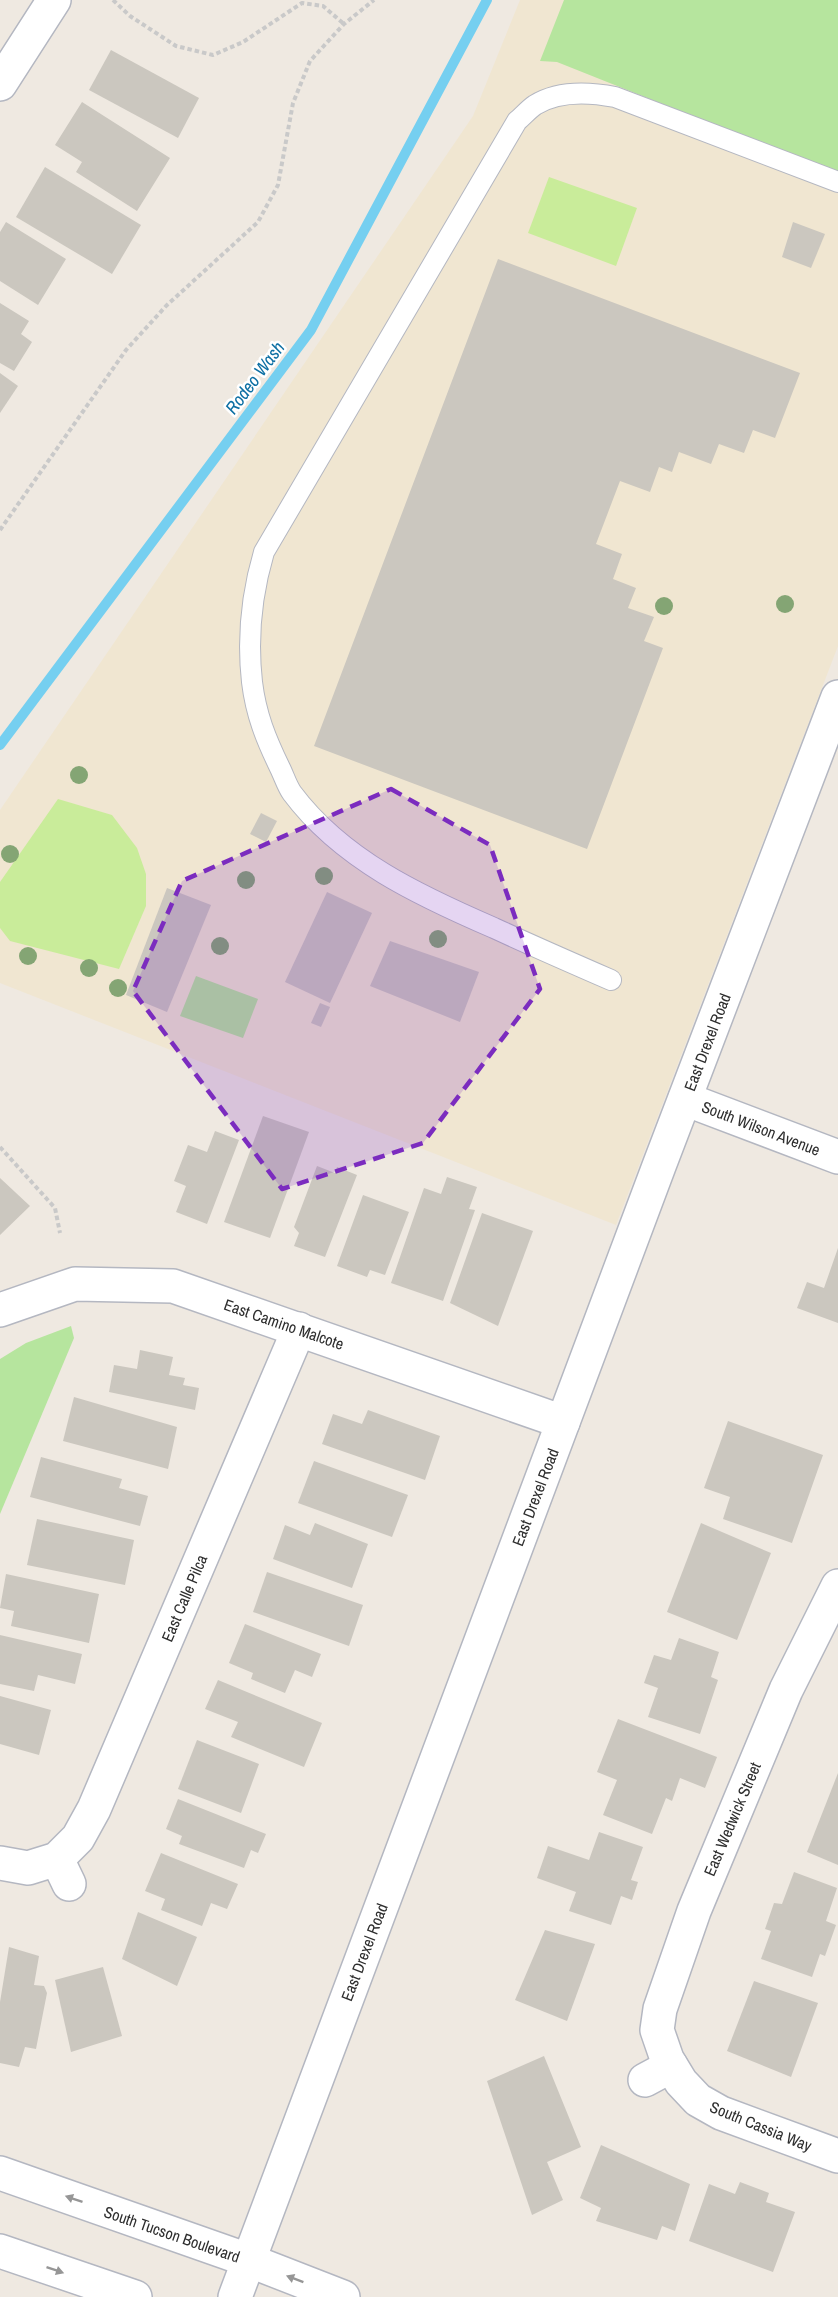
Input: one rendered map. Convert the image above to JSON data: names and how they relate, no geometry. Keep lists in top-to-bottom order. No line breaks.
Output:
{"streets":{"street":["East Drexel Road","South Wilson Avenue","East Camino Malcote","East Calle Pilca","East Wedwick Street","South Cassia Way","South Tucson Boulevard"]},"crossings":[["East Drexel Road","South Wilson Avenue"],["East Drexel Road","East Camino Malcote"],["East Drexel Road","South Tucson Boulevard"],["East Camino Malcote","East Calle Pilca"],["East Wedwick Street","South Cassia Way"]],"water":["Rodeo Wash"]}
